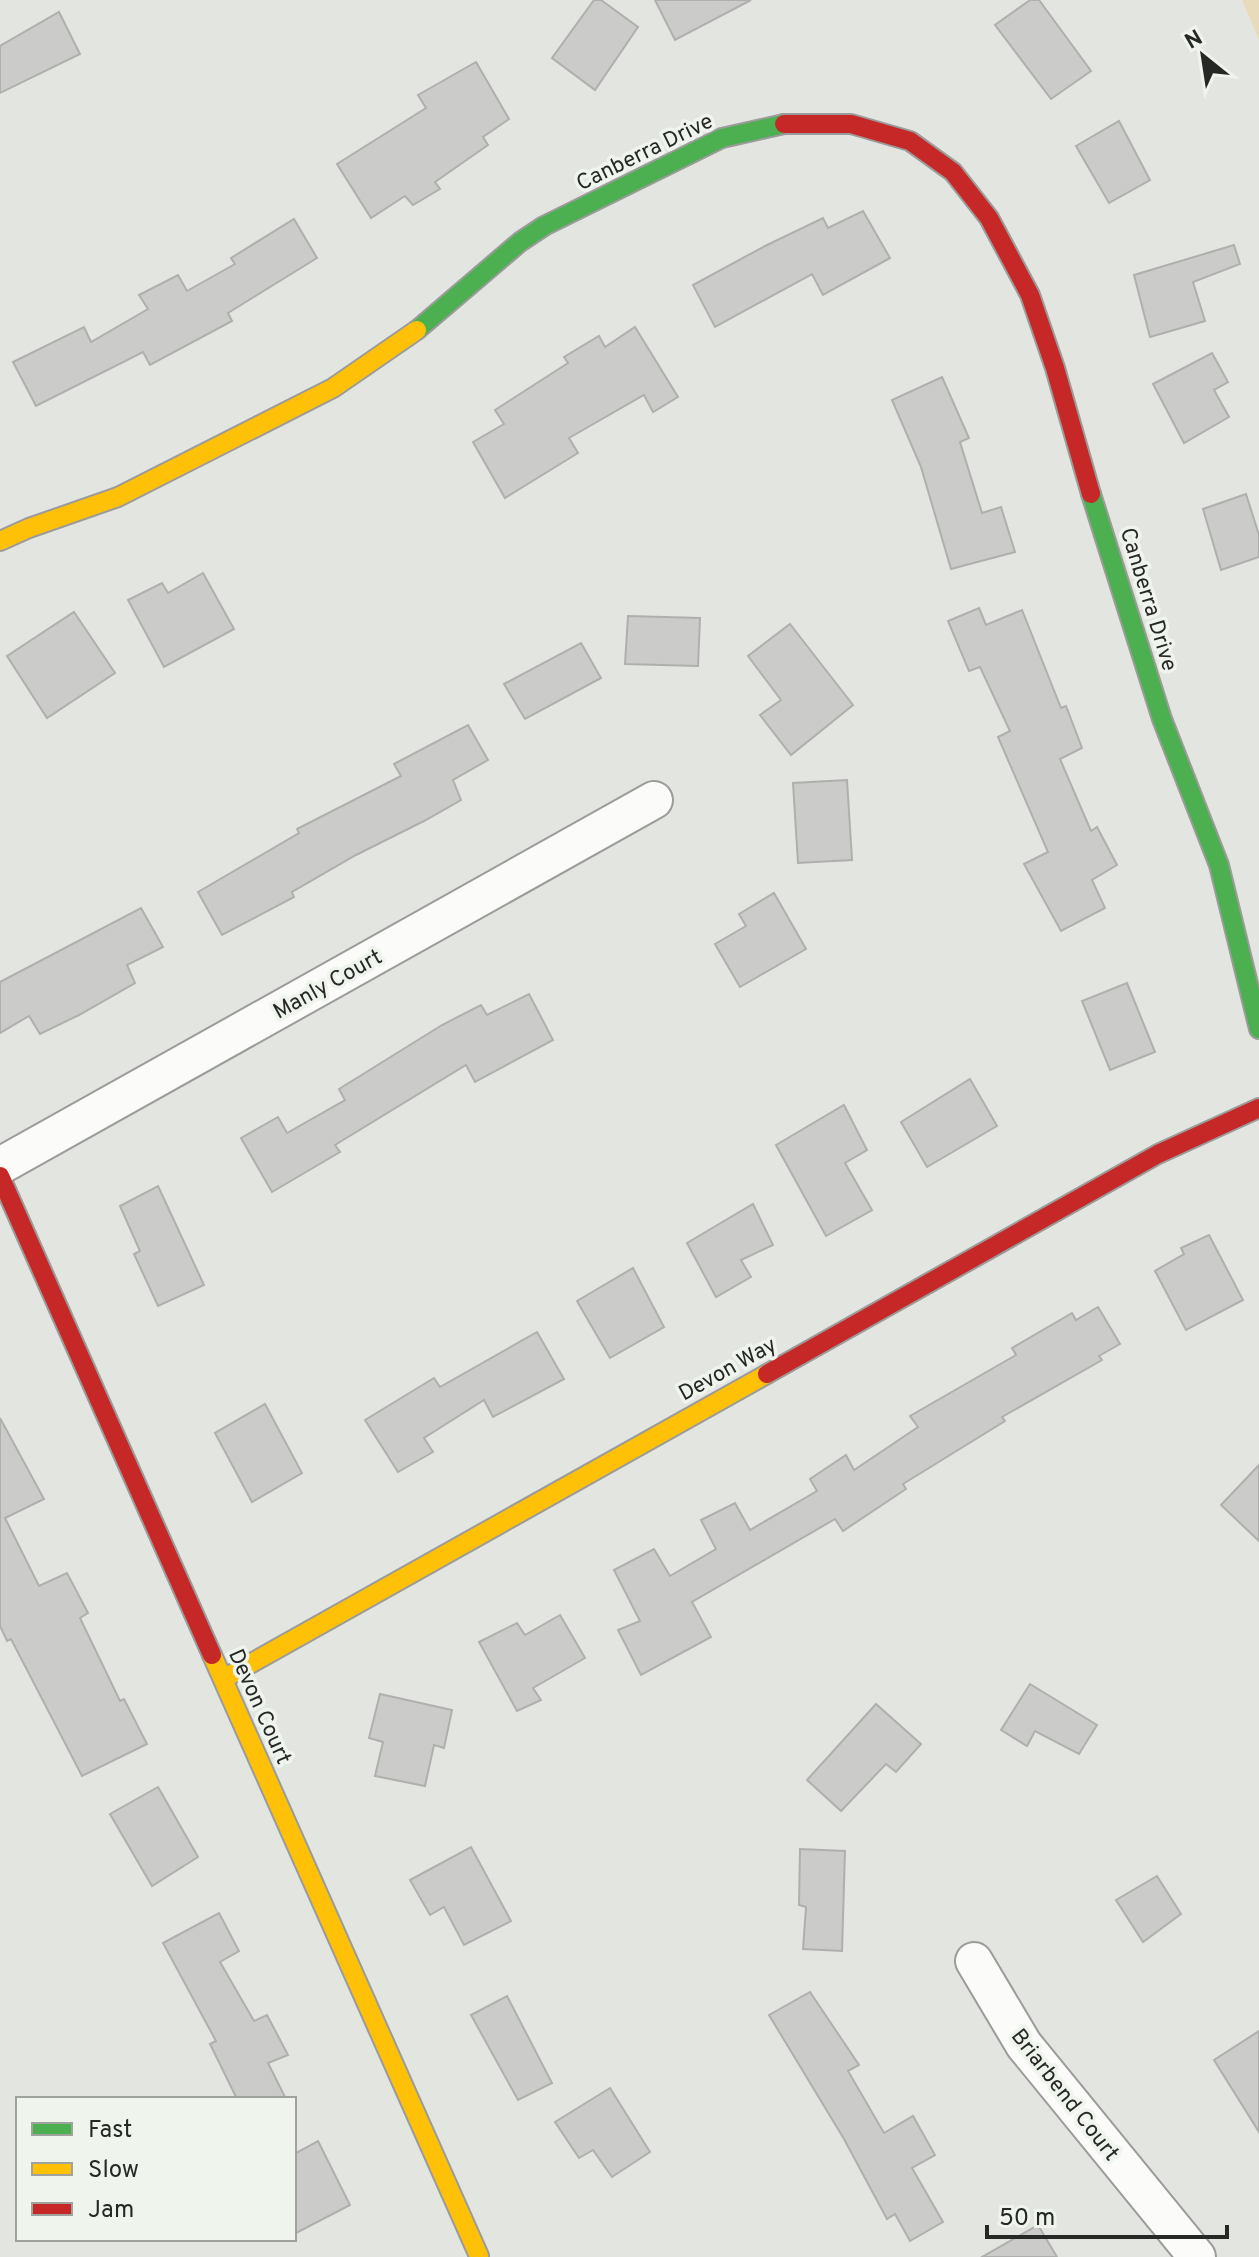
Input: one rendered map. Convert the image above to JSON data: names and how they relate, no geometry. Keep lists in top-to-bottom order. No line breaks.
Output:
{"streets":{"street":["Canberra Drive","Manly Court","Devon Way","Devon Court","Briarbend Court"]},"crossings":[["Devon Way","Devon Court"]],"legend":["Fast","Slow","Jam"],"scale_bar":"50 m","north":"top left"}
